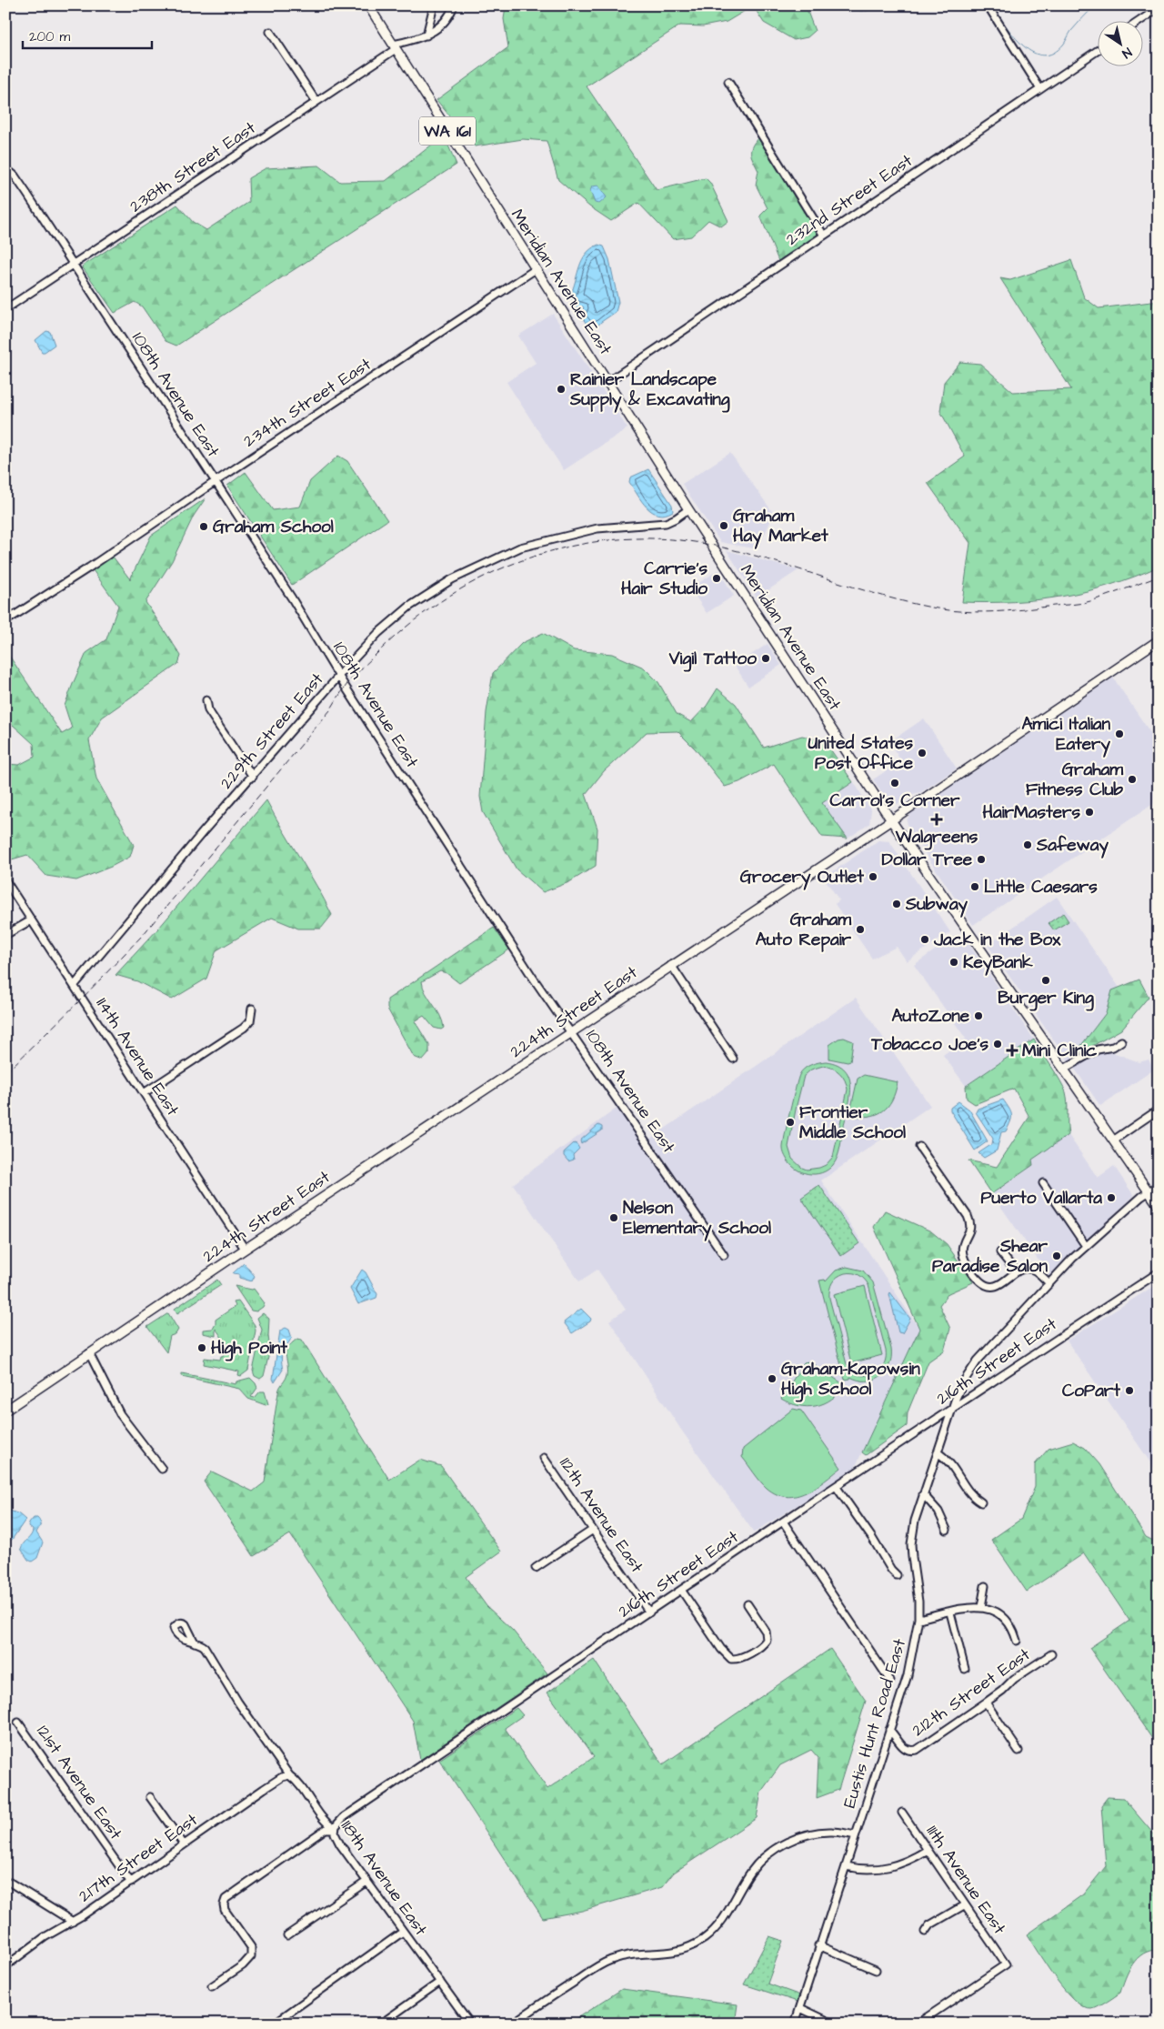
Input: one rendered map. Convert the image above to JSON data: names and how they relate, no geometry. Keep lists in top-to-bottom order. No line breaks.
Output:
{"streets":{"main road":["WA 161","Meridian Avenue East","224th Street East"],"street":["238th Street East","232nd Street East","108th Avenue East","234th Street East","229th Street East","114th Avenue East","216th Street East","112th Avenue East","212th Street East","Eustis Hunt Road East","121st Avenue East","217th Street East","118th Avenue East","111th Avenue East"]},"crossings":[["238th Street East","Meridian Avenue East"],["238th Street East","108th Avenue East"],["232nd Street East","Meridian Avenue East"],["Meridian Avenue East","234th Street East"],["Meridian Avenue East","229th Street East"],["Meridian Avenue East","224th Street East"],["Meridian Avenue East","Eustis Hunt Road East"],["108th Avenue East","234th Street East"],["108th Avenue East","229th Street East"],["108th Avenue East","224th Street East"],["229th Street East","114th Avenue East"],["224th Street East","114th Avenue East"],["216th Street East","112th Avenue East"],["216th Street East","Eustis Hunt Road East"],["216th Street East","118th Avenue East"],["212th Street East","Eustis Hunt Road East"],["121st Avenue East","217th Street East"],["217th Street East","118th Avenue East"]],"places":{"other":["Rainier Landscape Supply & Excavating","Graham Hay Market","Graham School","Carrie's Hair Studio","Vigil Tattoo","Amici Italian Eatery","United States Post Office","Graham Fitness Club","Carrol's Corner","HairMasters","Safeway","Dollar Tree","Grocery Outlet","Little Caesars","Subway","Graham Auto Repair","Jack in the Box","KeyBank","Burger King","AutoZone","Tobacco Joe's","Frontier Middle School","Puerto Vallarta","Nelson Elementary School","Shear Paradise Salon","High Point","Graham-Kapowsin High School","CoPart"],"health":["Walgreens","Mini Clinic"]},"scale_bar":"200 m","north":"bottom right"}
